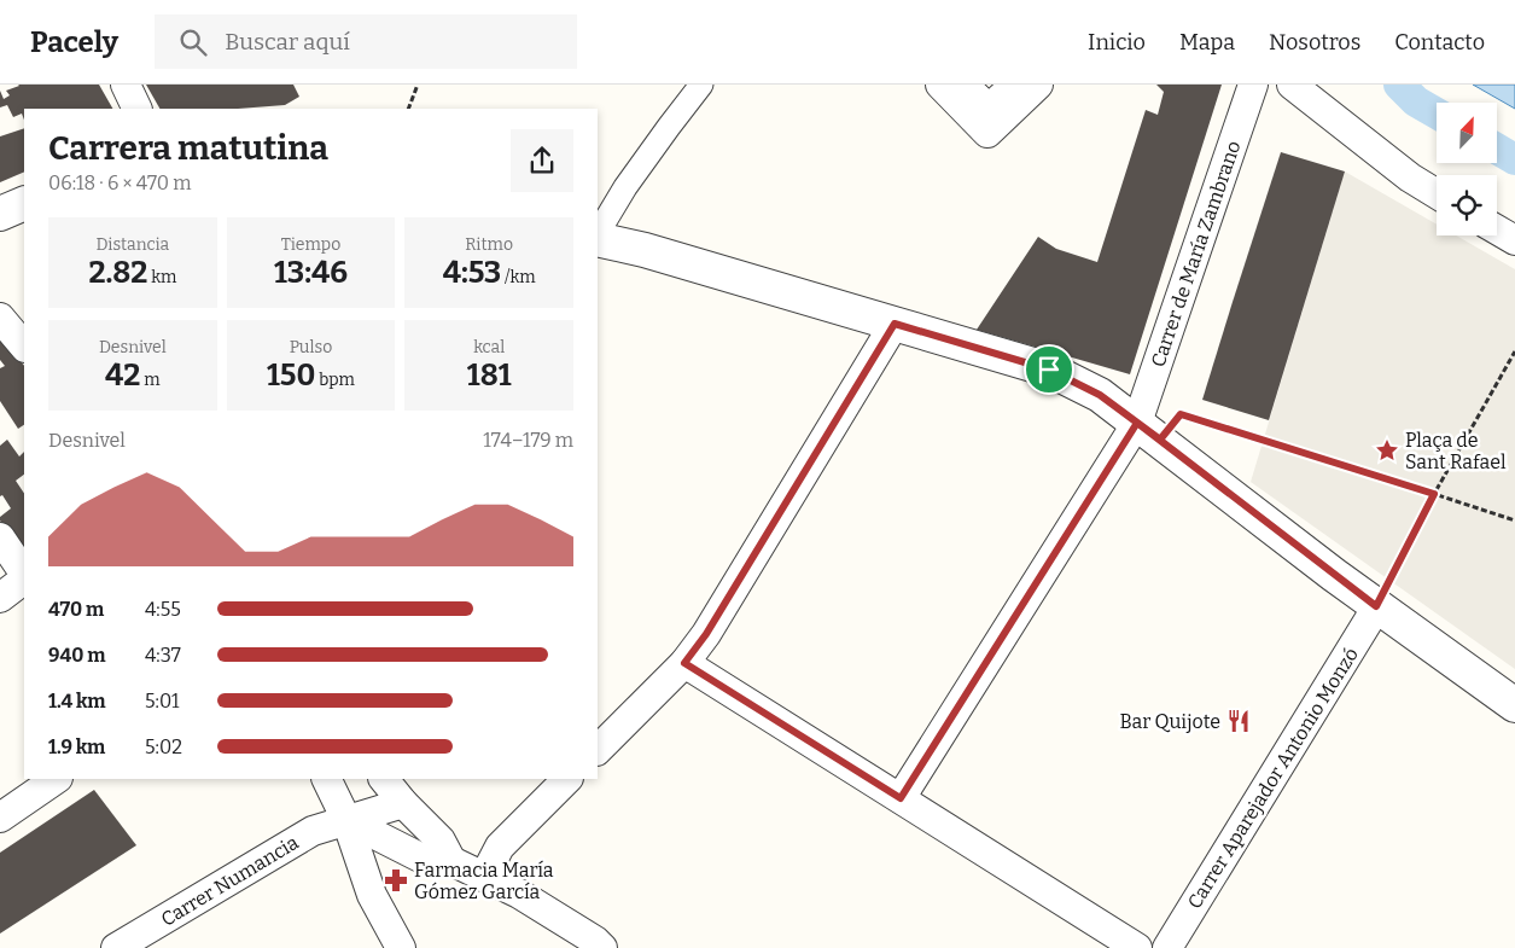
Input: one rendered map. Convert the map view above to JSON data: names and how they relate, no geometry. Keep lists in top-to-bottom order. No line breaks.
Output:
{"streets":{"street":["Carrer de María Zambrano","Carrer Aparejador Antonio Monzó","Carrer Numancia"]},"places":{"place":["Plaça de Sant Rafael"],"restaurant":["Bar Quijote"],"pharmacy":["Farmacia María Gómez García"]},"north":"top right","page":{"header":"Pacely","search":"Buscar aquí","nav":["Inicio","Mapa","Nosotros","Contacto"],"heading":["Carrera matutina","06:18 · 6 × 470 m"],"stats":[["Distancia","2.82 km"],["Tiempo","13:46"],["Ritmo","4:53 /km"],["Desnivel","42 m"],["Pulso","150 bpm"],["kcal","181"]],"chart":["Desnivel","174–179 m"],"list":[{"name":"470 m","note":"4:55"},{"name":"940 m","note":"4:37"},{"name":"1.4 km","note":"5:01"},{"name":"1.9 km","note":"5:02"}]}}
